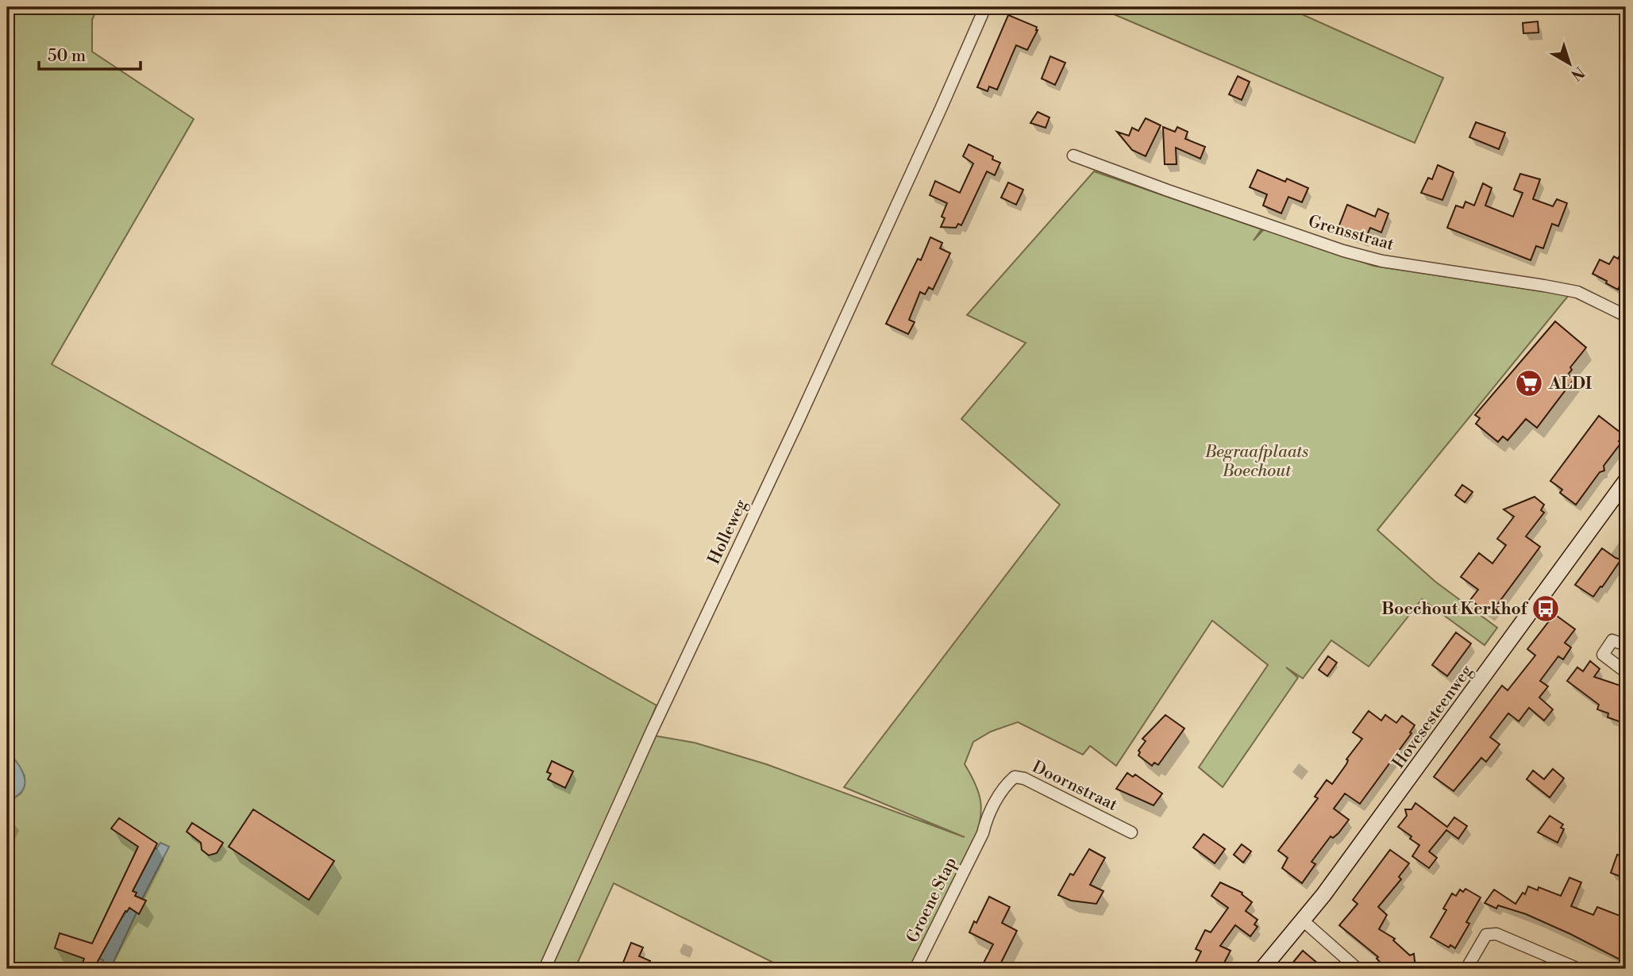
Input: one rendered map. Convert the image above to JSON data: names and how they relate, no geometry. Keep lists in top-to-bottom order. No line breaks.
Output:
{"streets":{"street":["Grensstraat","Holleweg","Hovesesteenweg","Doornstraat","Groene Stap"]},"crossings":[["Doornstraat","Groene Stap"]],"parks":["Begraafplaats Boechout"],"places":{"supermarket":["ALDI"],"bus stop":["Boechout Kerkhof"]},"scale_bar":"50 m","north":"bottom right"}
